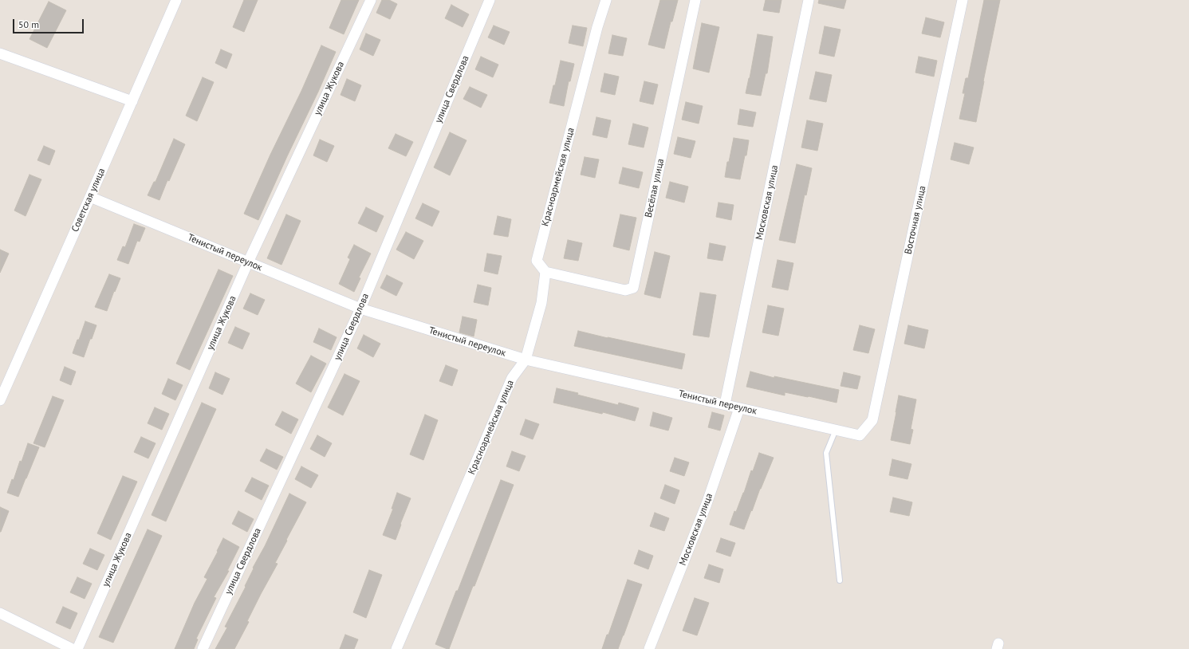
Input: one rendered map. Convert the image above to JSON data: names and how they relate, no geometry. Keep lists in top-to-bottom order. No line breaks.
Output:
{"streets":{"street":["улица Жукова","улица Свердлова","Красноармейская улица","Весёлая улица","Советская улица","Московская улица","Восточная улица","Тенистый переулок"]},"crossings":[["улица Жукова","Тенистый переулок"],["улица Свердлова","Тенистый переулок"],["Красноармейская улица","Весёлая улица"],["Красноармейская улица","Тенистый переулок"],["Советская улица","Тенистый переулок"],["Московская улица","Тенистый переулок"],["Восточная улица","Тенистый переулок"]],"scale_bar":"50 m"}
